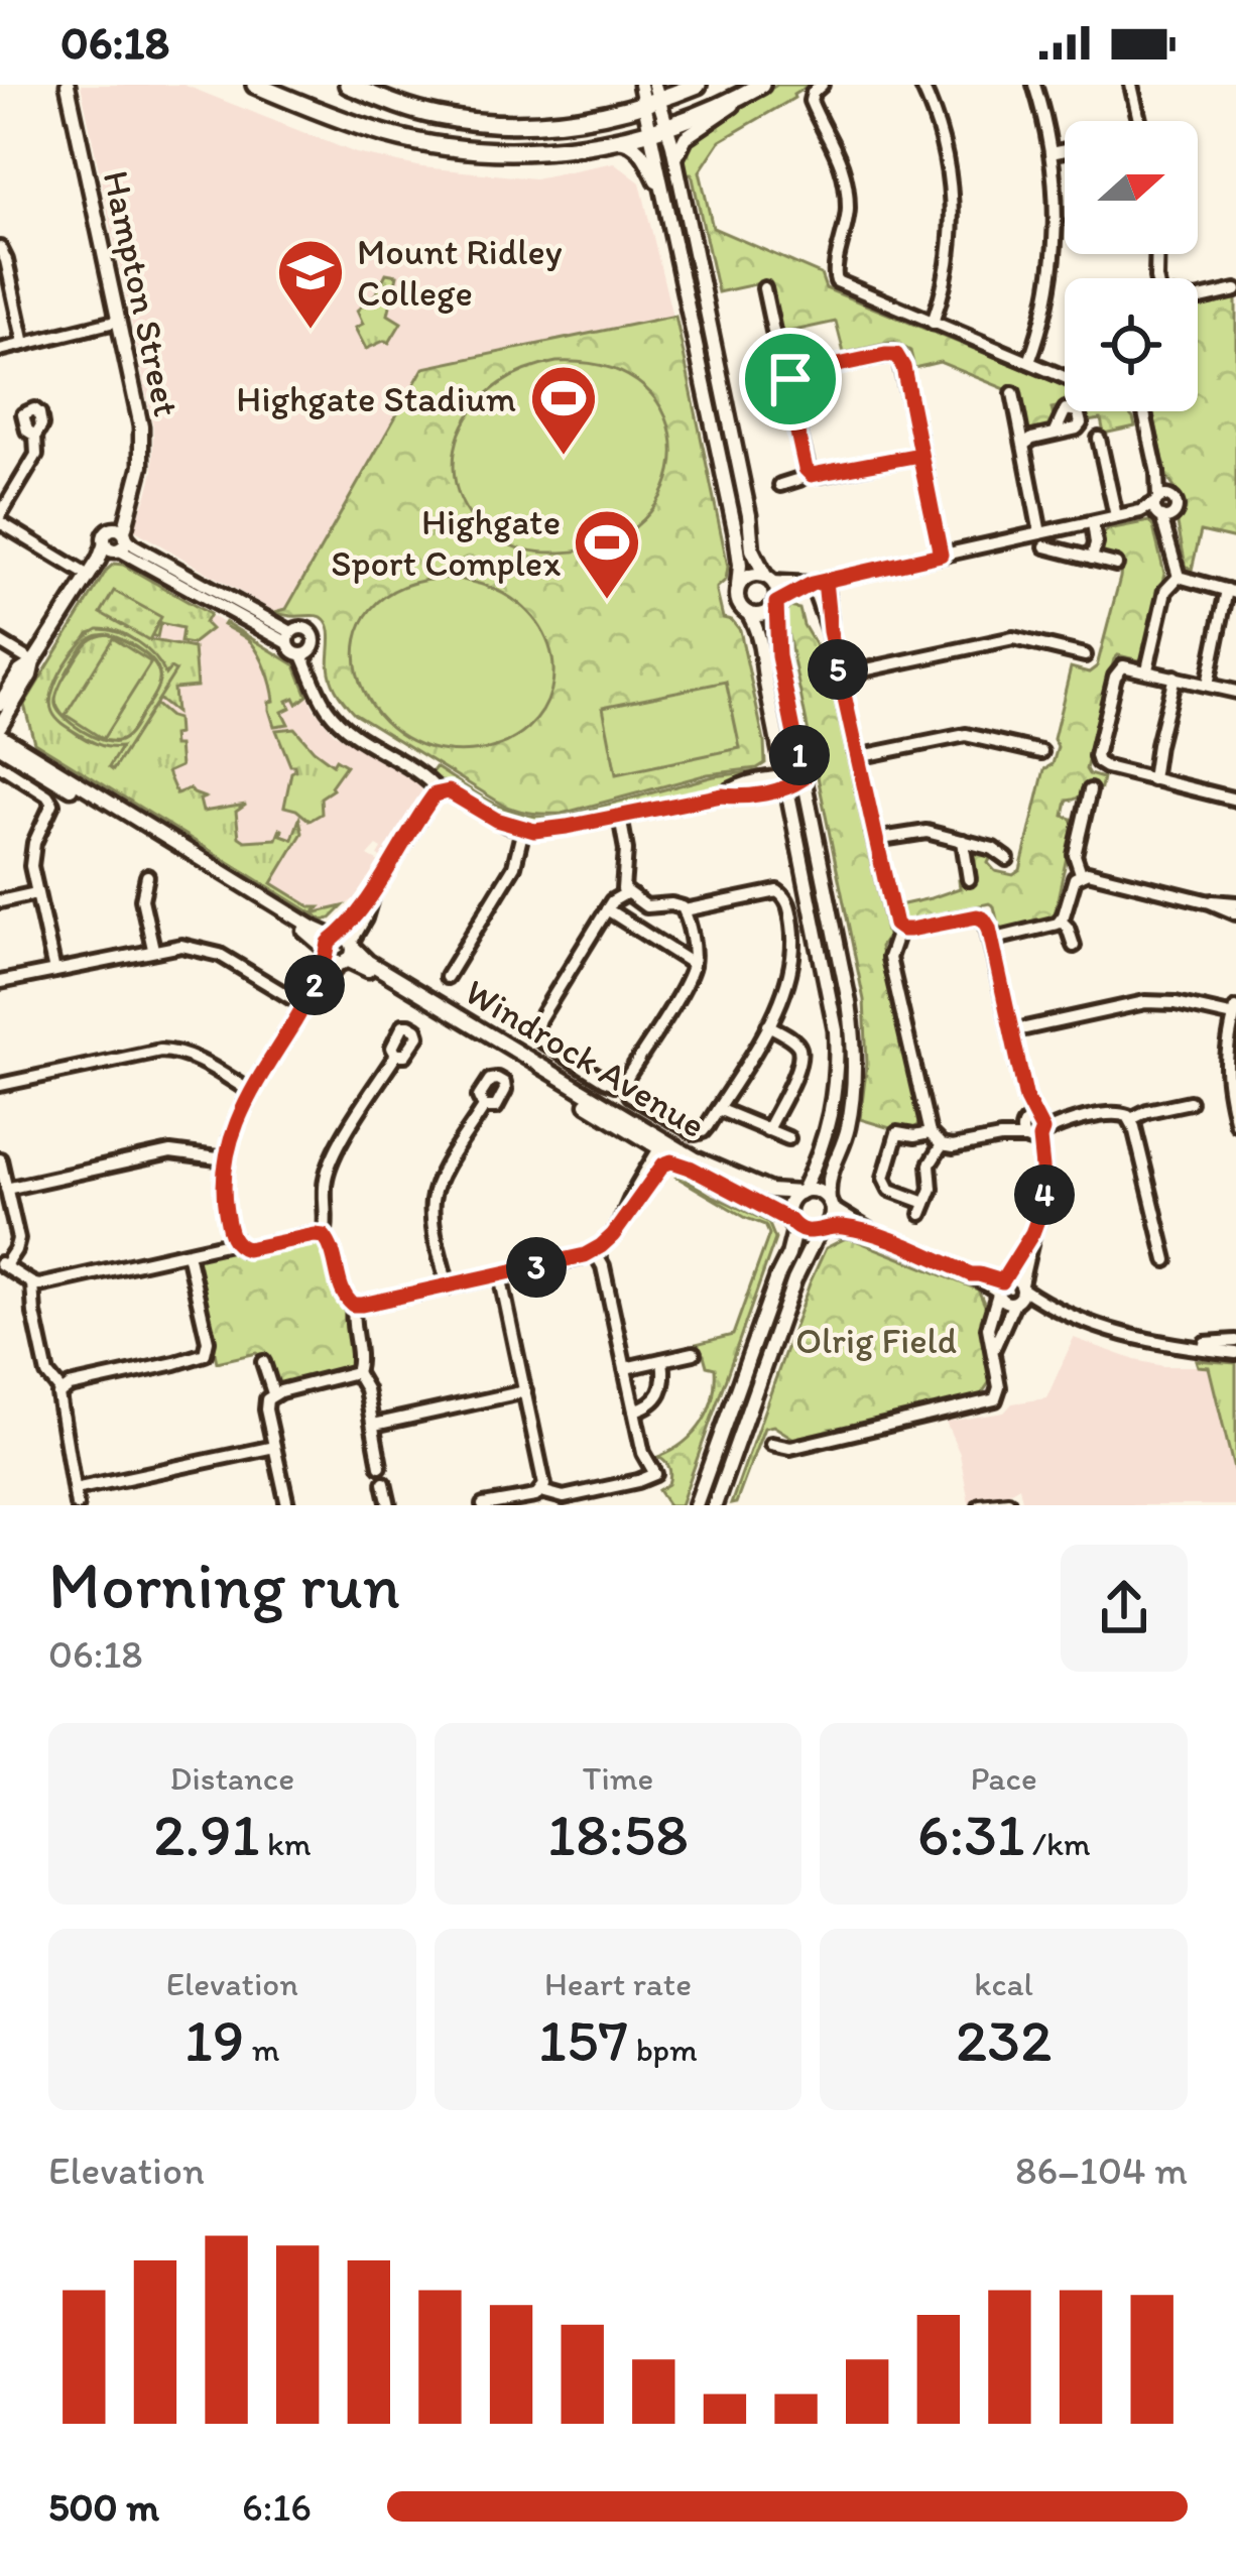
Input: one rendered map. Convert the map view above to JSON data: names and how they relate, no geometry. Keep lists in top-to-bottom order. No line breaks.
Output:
{"streets":{"street":["Hampton Street","Windrock Avenue"]},"parks":["Olrig Field"],"places":{"school or university":["Mount Ridley College"],"sports":["Highgate Stadium","Highgate Sport Complex"]},"north":"right","page":{"status":"06:18","pins":["5","1","2","4","3"],"heading":["Morning run","06:18"],"stats":[["Distance","2.91 km"],["Time","18:58"],["Pace","6:31 /km"],["Elevation","19 m"],["Heart rate","157 bpm"],["kcal","232"]],"chart":["Elevation","86–104 m"],"list":[{"name":"500 m","note":"6:16"}]}}
